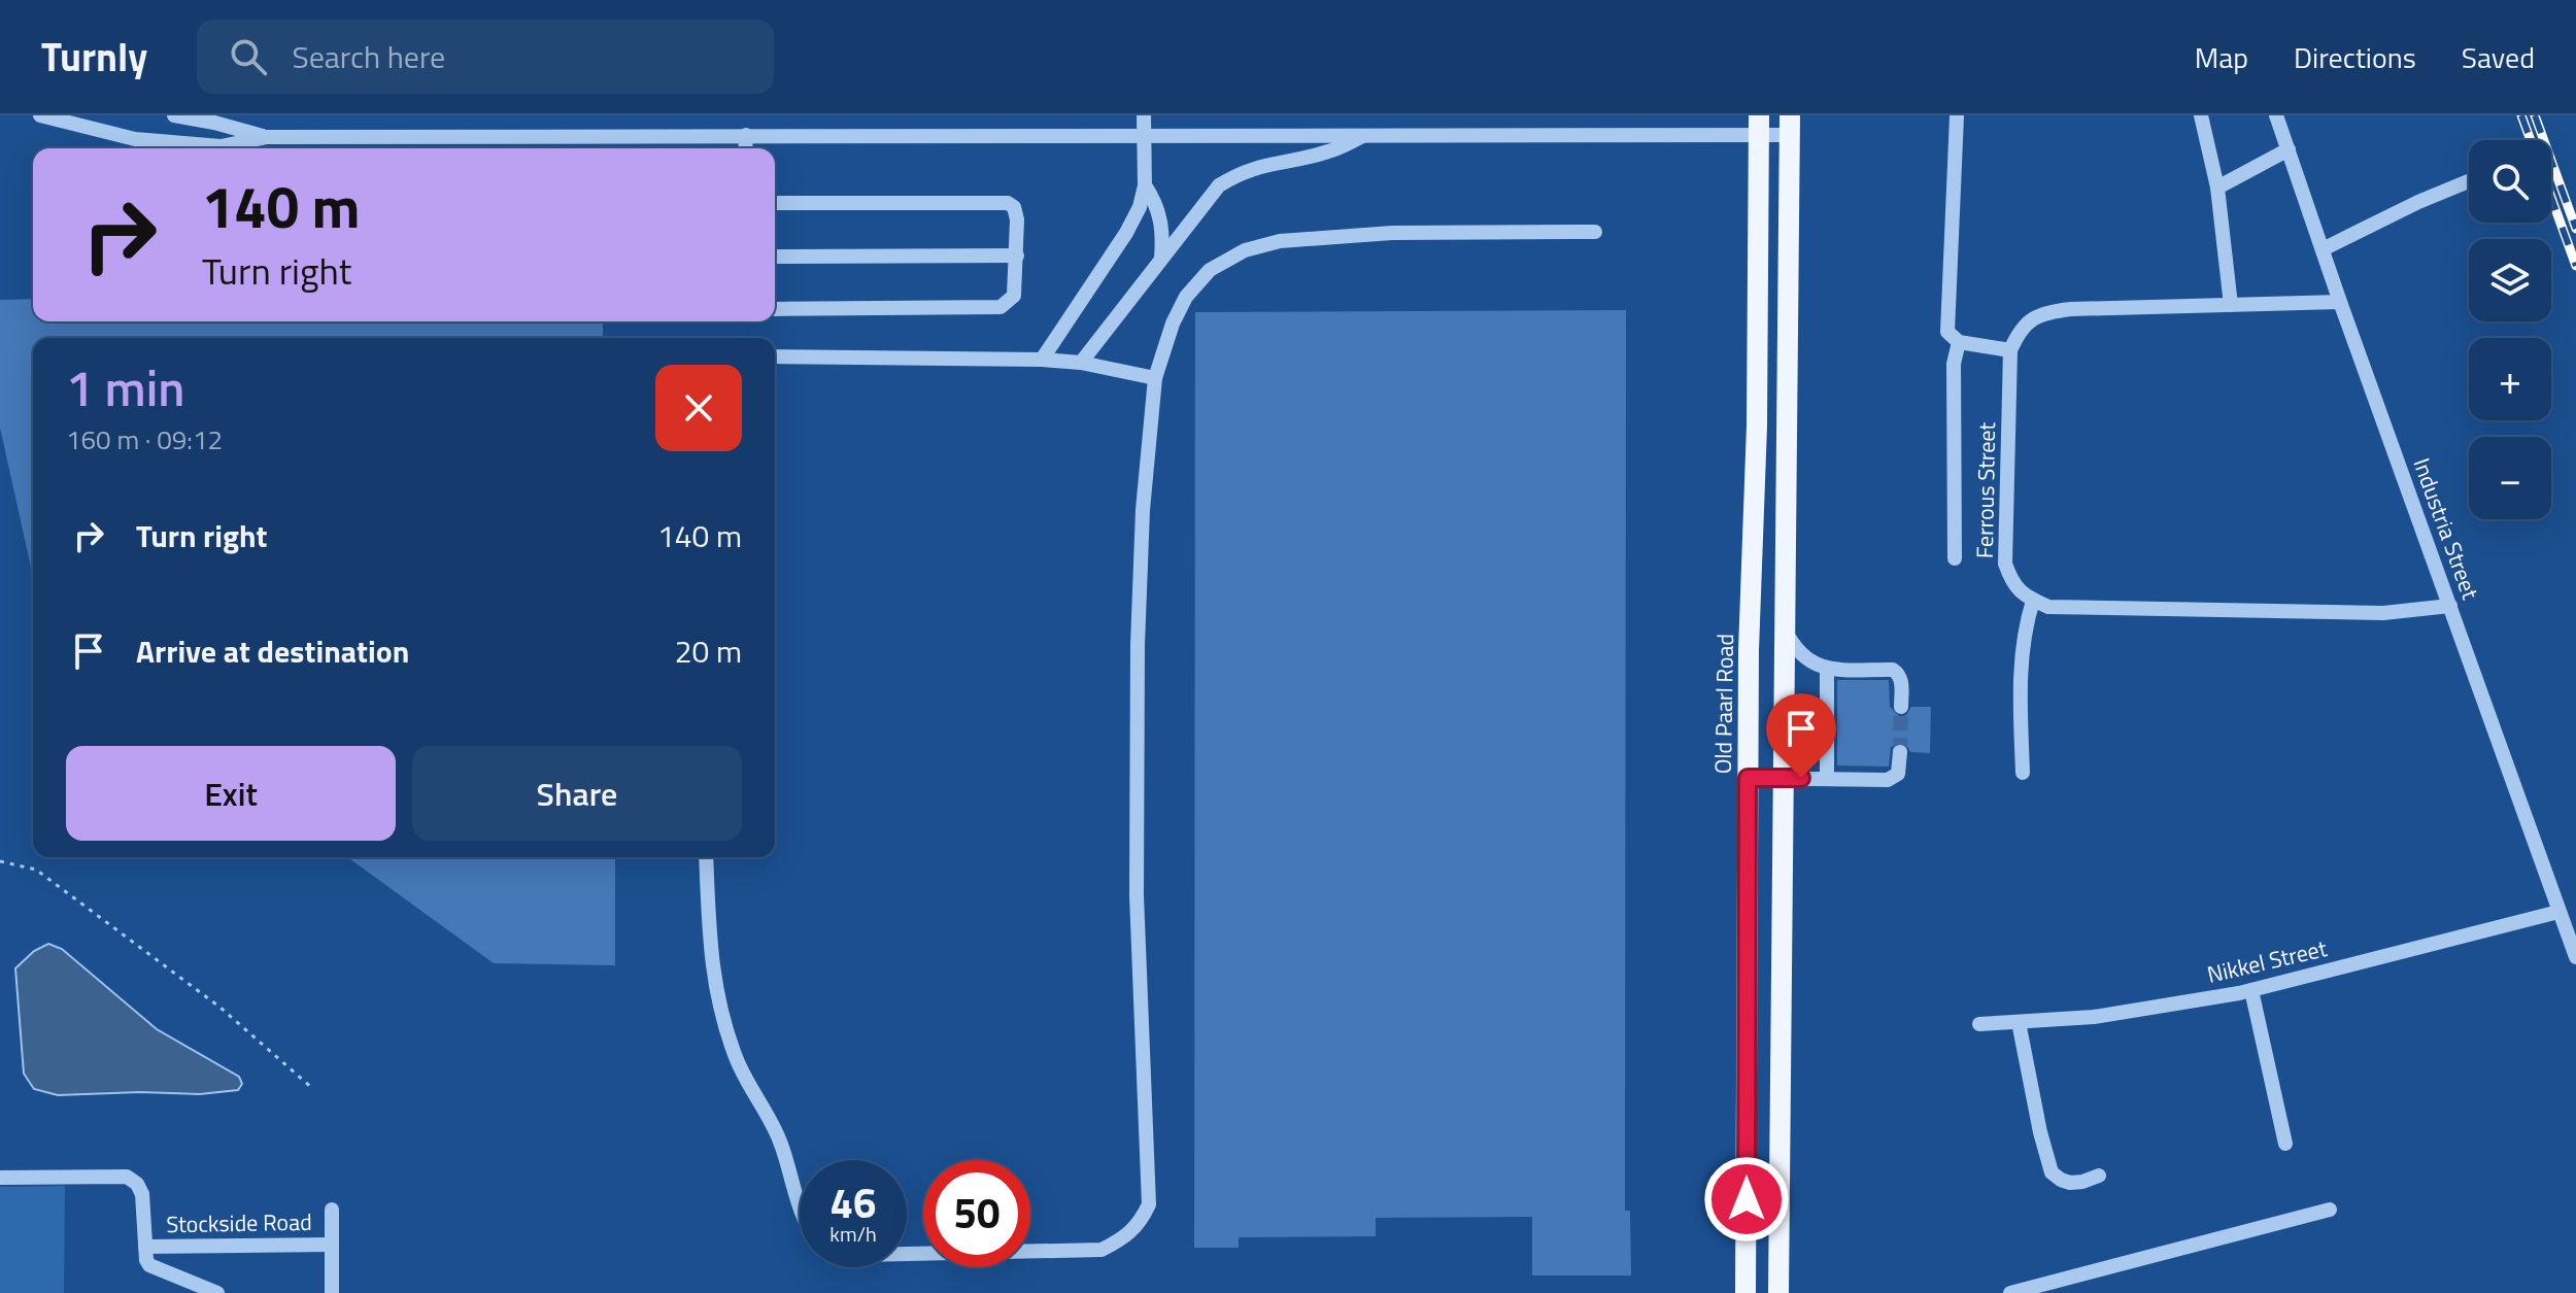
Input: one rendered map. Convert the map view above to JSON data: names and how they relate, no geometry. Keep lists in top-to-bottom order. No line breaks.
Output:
{"streets":{"main road":["Old Paarl Road"],"street":["Ferrous Street","Industria Street","Nikkel Street","Stockside Road"]},"crossings":[["Industria Street","Nikkel Street"]],"page":{"header":"Turnly","search":"Search here","nav":["Map","Directions","Saved"],"map_buttons":["+","−"],"turn":["140 m","Turn right"],"heading":["1 min","160 m · 09:12"],"list":[{"name":"Turn right","value":"140 m"},{"name":"Arrive at destination","value":"20 m"}],"buttons":["Exit","Share"],"speed":"46 km/h","limit":"50"}}
